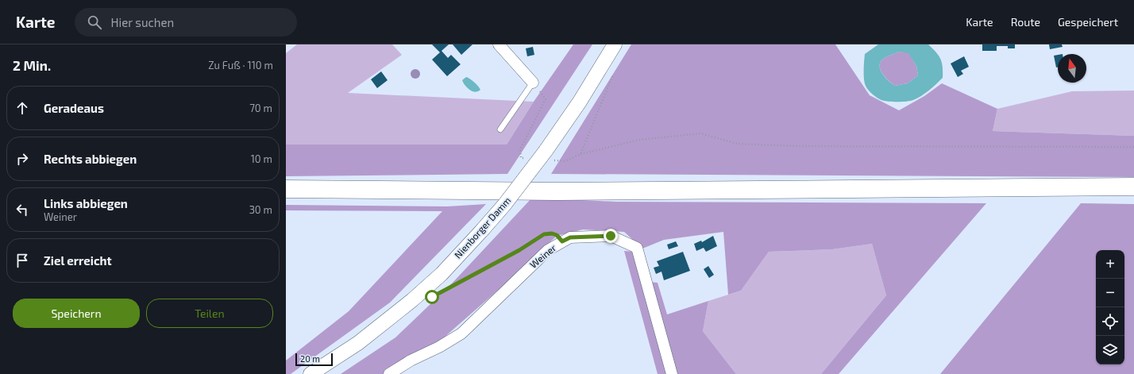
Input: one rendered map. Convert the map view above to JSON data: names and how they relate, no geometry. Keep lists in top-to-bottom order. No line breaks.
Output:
{"streets":{"street":["Nienborger Damm","Weiner"]},"scale_bar":"20 m","north":"top","page":{"header":"Karte","search":"Hier suchen","nav":["Karte","Route","Gespeichert"],"heading":["2 Min.","Zu Fuß · 110 m"],"list":[["Geradeaus","70 m"],["Rechts abbiegen","10 m"],["Links abbiegen","Weiner","30 m"],"Ziel erreicht"],"map_buttons":["+","−"],"buttons":["Speichern","Teilen"],"scale":"20 m"}}
